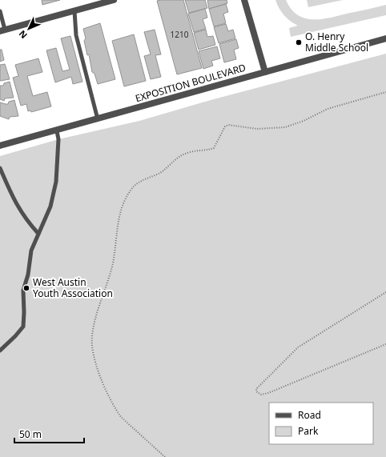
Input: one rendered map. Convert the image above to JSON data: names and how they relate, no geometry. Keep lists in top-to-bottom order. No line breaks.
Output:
{"streets":{"street":["EXPOSITION BOULEVARD"]},"places":["O. Henry Middle School","West Austin Youth Association"],"house_numbers":["1210"],"legend":["Road","Park"],"scale_bar":"50 m","north":"bottom left"}
